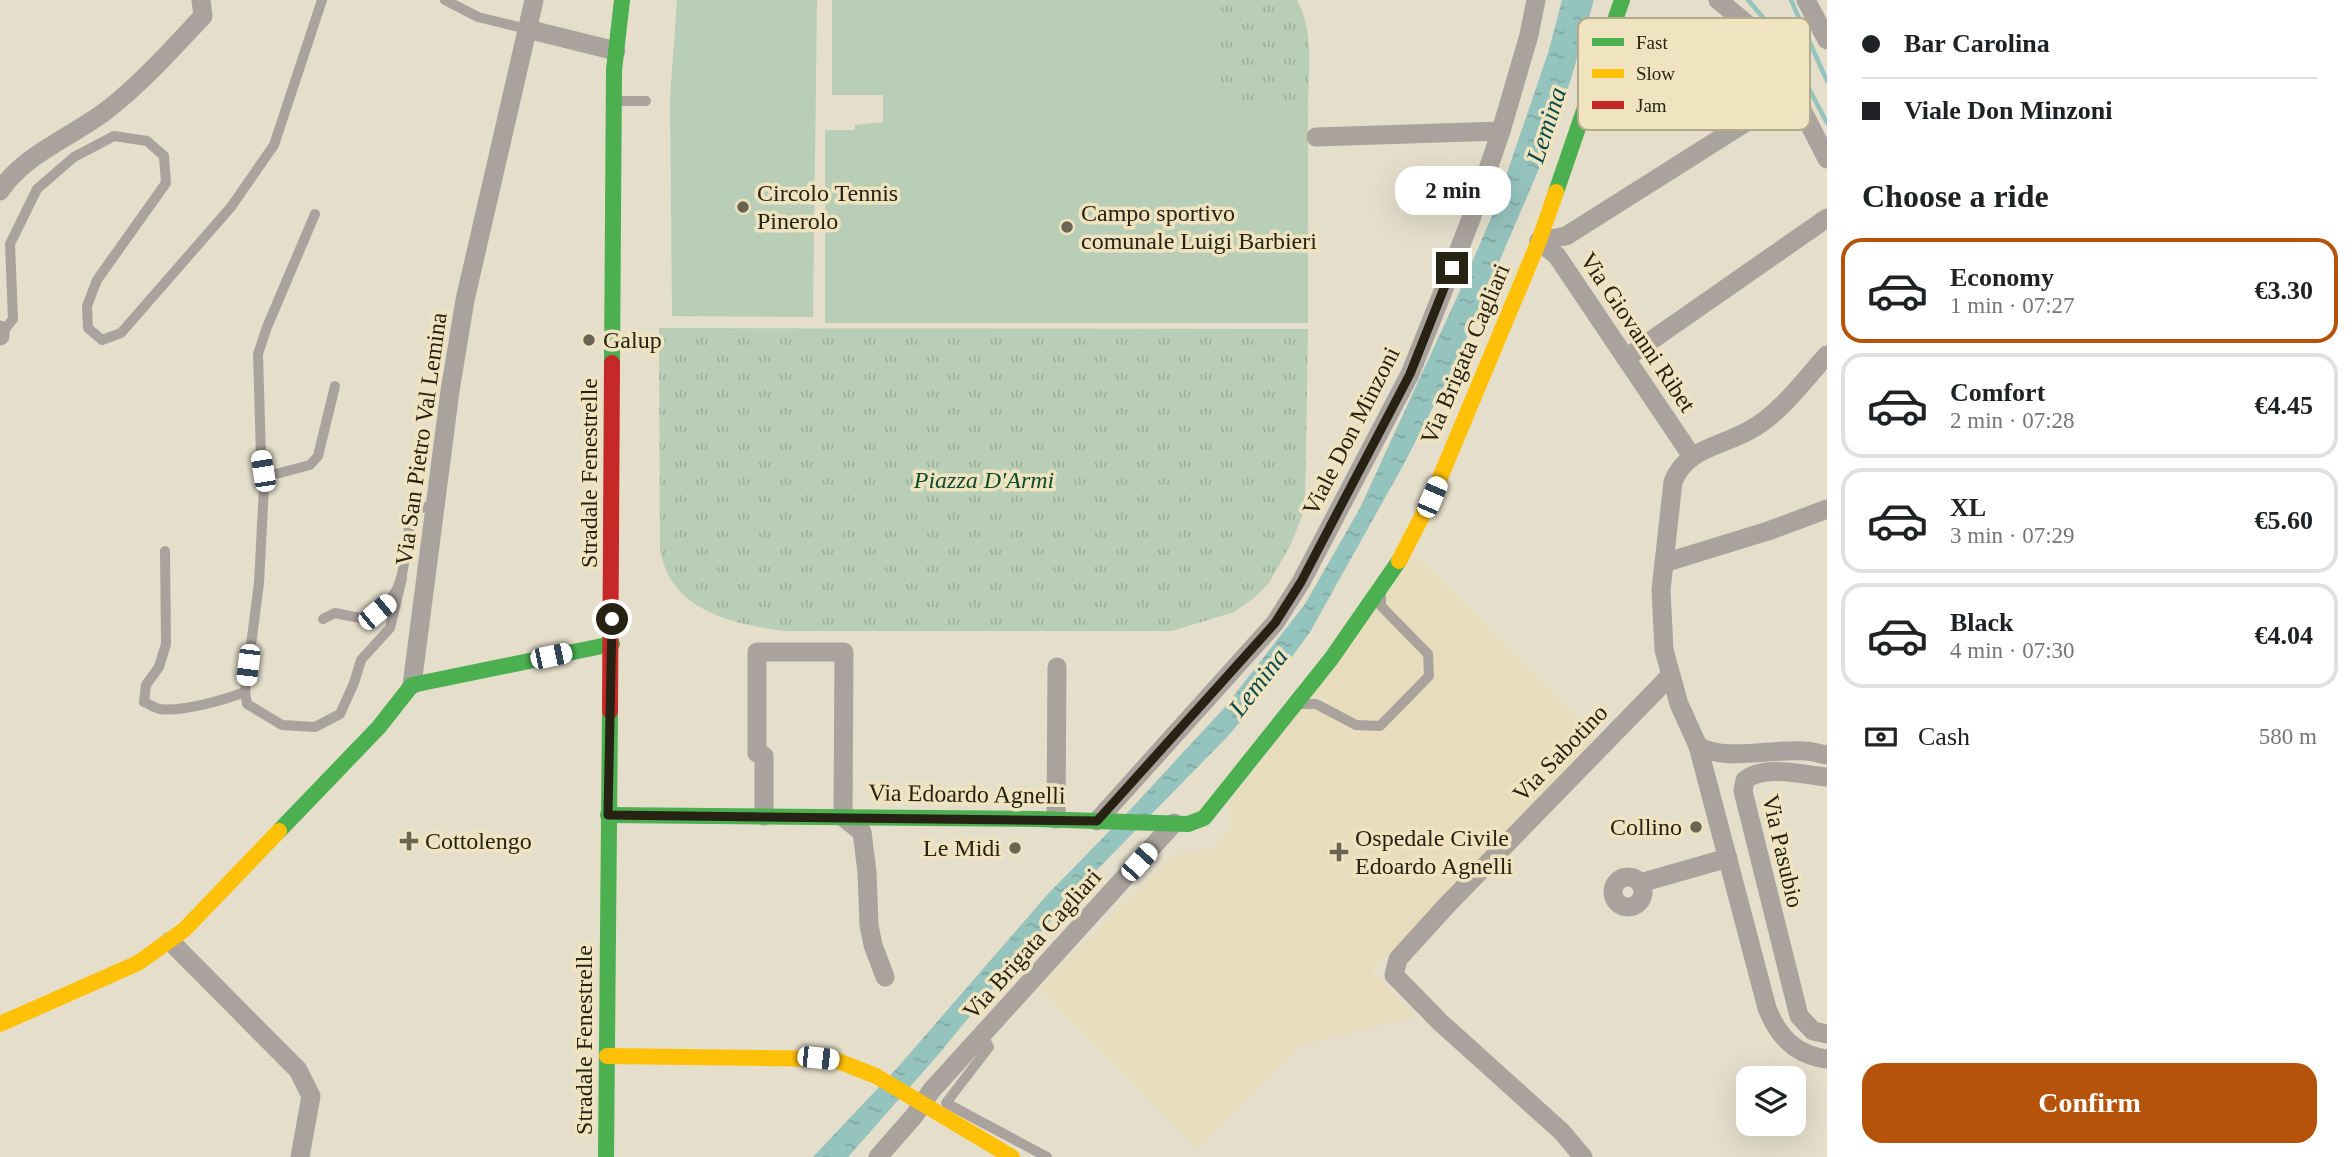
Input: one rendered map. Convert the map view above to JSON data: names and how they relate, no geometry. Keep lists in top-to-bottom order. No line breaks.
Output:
{"streets":{"street":["Via Giovanni Ribet","Via Brigata Cagliari","Viale Don Minzoni","Via San Pietro Val Lemina","Stradale Fenestrelle","Via Sabotino","Via Edoardo Agnelli","Via Pasubio"]},"crossings":[["Via Giovanni Ribet","Via Brigata Cagliari"],["Via Brigata Cagliari","Via Edoardo Agnelli"],["Viale Don Minzoni","Via Edoardo Agnelli"],["Stradale Fenestrelle","Via Edoardo Agnelli"]],"water":["Lemina"],"parks":["Piazza D'Armi"],"places":{"other":["Circolo Tennis Pinerolo","Campo sportivo comunale Luigi Barbieri","Galup","Collino","Le Midi"],"health":["Cottolengo","Ospedale Civile Edoardo Agnelli"]},"legend":["Fast","Slow","Jam"],"page":{"banner":["Bar Carolina","Viale Don Minzoni"],"heading":"Choose a ride","bubble":"2 min","list":[{"name":"Economy","note":"1 min · 07:27","value":"€3.30"},{"name":"Comfort","note":"2 min · 07:28","value":"€4.45"},{"name":"XL","note":"3 min · 07:29","value":"€5.60"},{"name":"Black","note":"4 min · 07:30","value":"€4.04"}],"pay":["Cash","580 m"],"buttons":"Confirm"}}
